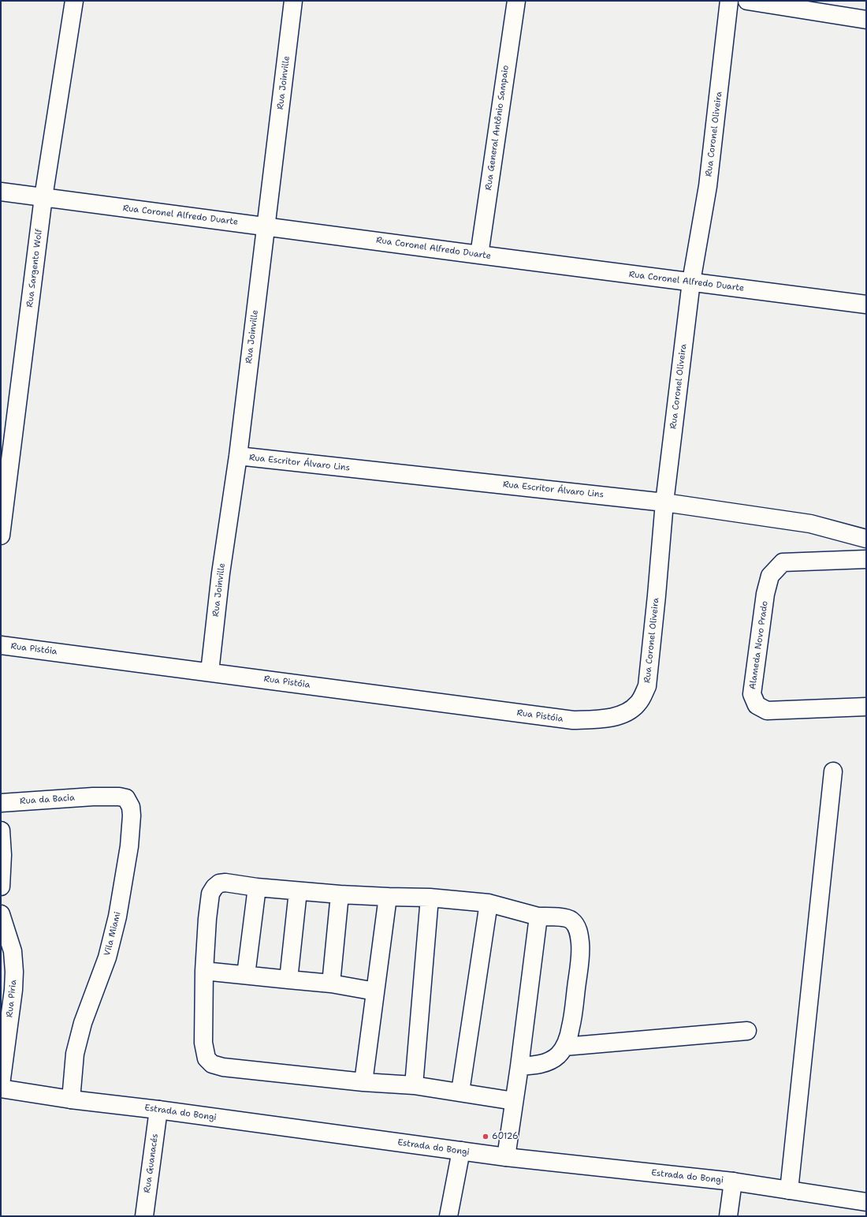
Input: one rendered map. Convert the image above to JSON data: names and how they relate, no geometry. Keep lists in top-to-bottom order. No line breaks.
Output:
{"streets":{"street":["Rua Joinville","Rua General Antônio Sampaio","Rua Coronel Oliveira","Rua Coronel Alfredo Duarte","Rua Sargento Wolf","Rua Escritor Álvaro Lins","Alameda Novo Prado","Rua Pistóia","Rua da Bacia","Vila Miami","Rua Piria","Estrada do Bongi","Rua Guanacés"]},"crossings":[["Rua Joinville","Rua Coronel Alfredo Duarte"],["Rua Joinville","Rua Escritor Álvaro Lins"],["Rua Joinville","Rua Pistóia"],["Rua General Antônio Sampaio","Rua Coronel Alfredo Duarte"],["Rua Coronel Oliveira","Rua Coronel Alfredo Duarte"],["Rua Coronel Oliveira","Rua Escritor Álvaro Lins"],["Rua Coronel Oliveira","Rua Pistóia"],["Rua Coronel Alfredo Duarte","Rua Sargento Wolf"],["Rua da Bacia","Vila Miami"],["Vila Miami","Estrada do Bongi"],["Estrada do Bongi","Rua Guanacés"]],"places":["60126"]}
